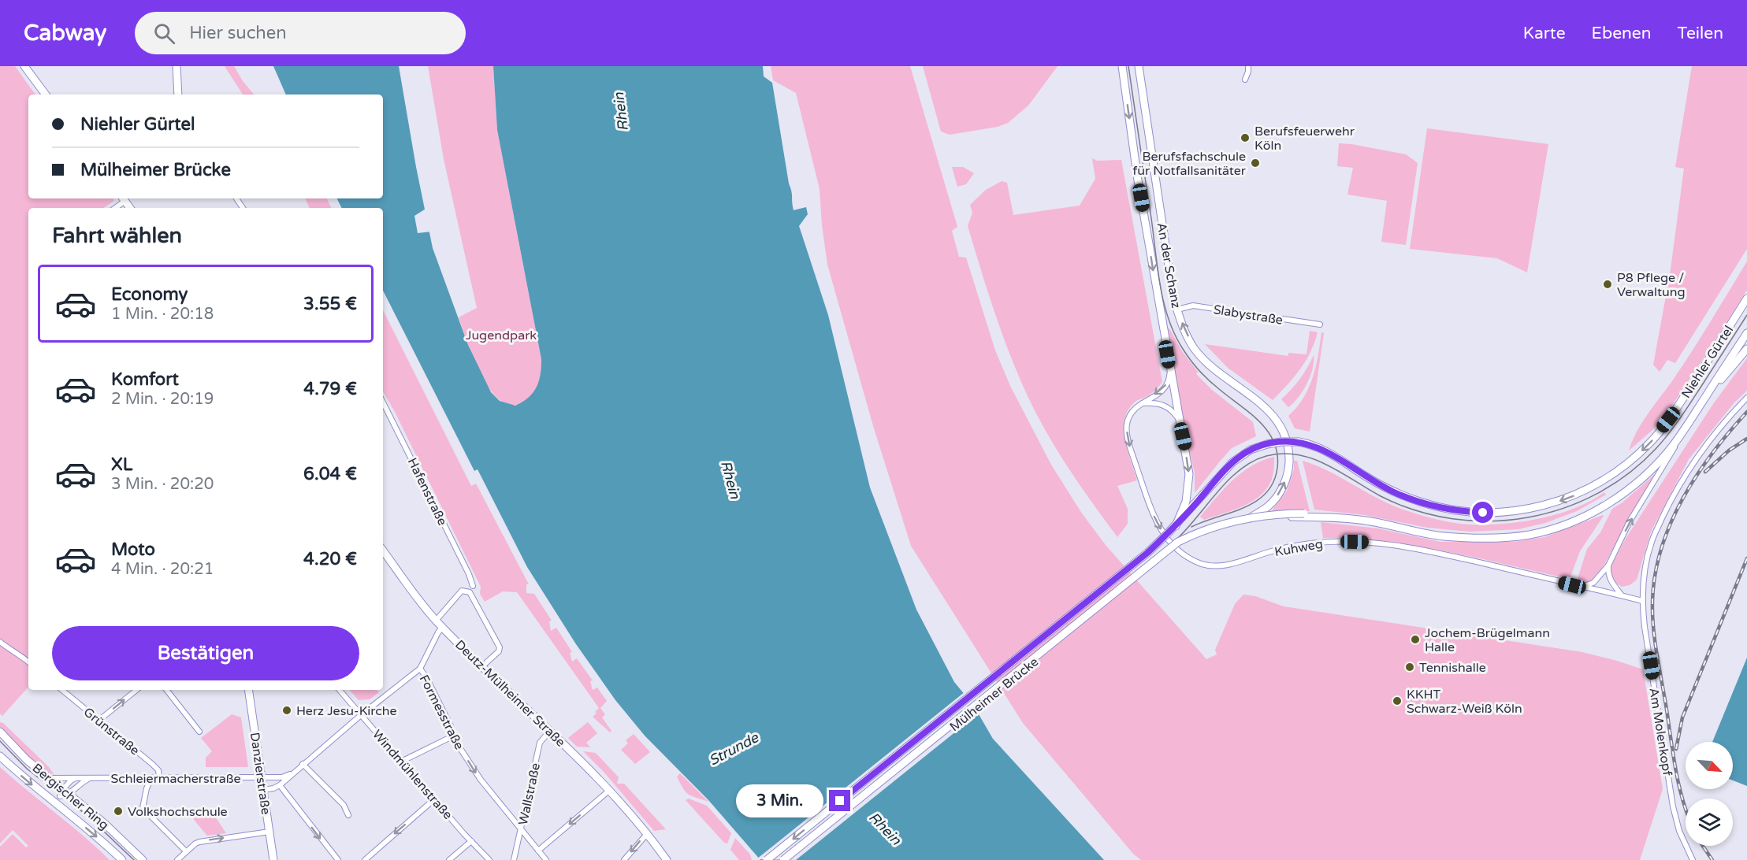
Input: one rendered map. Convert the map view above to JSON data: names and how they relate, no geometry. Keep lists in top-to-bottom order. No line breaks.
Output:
{"streets":{"main road":["An der Schanz","Niehler Gürtel","Deutz-Mülheimer Straße","Mülheimer Brücke","Danzierstraße","Bergischer Ring"],"street":["Slabystraße","Hafenstraße","Kuhweg","Formesstraße","Grünstraße","Am Molenkopf","Windmühlenstraße","Schleiermacherstraße","Wallstraße"]},"crossings":[["An der Schanz","Slabystraße"],["An der Schanz","Niehler Gürtel"],["An der Schanz","Kuhweg"],["An der Schanz","Mülheimer Brücke"],["Niehler Gürtel","Mülheimer Brücke"],["Kuhweg","Am Molenkopf"],["Deutz-Mülheimer Straße","Formesstraße"],["Deutz-Mülheimer Straße","Wallstraße"],["Formesstraße","Wallstraße"],["Grünstraße","Schleiermacherstraße"],["Danzierstraße","Schleiermacherstraße"],["Schleiermacherstraße","Bergischer Ring"]],"one_way":["Formesstraße"],"water":["Rhein","Strunde"],"parks":["Jugendpark"],"places":["Berufsfeuerwehr Köln","Berufsfachschule für Notfallsanitäter","P8 Pflege / Verwaltung","Jochem-Brügelmann Halle","Tennishalle","KKHT Schwarz-Weiß Köln","Herz Jesu-Kirche","Volkshochschule"],"north":"bottom right","page":{"header":"Cabway","search":"Hier suchen","nav":["Karte","Ebenen","Teilen"],"banner":["Niehler Gürtel","Mülheimer Brücke"],"heading":"Fahrt wählen","list":[{"name":"Economy","note":"1 Min. · 20:18","value":"3.55 €"},{"name":"Komfort","note":"2 Min. · 20:19","value":"4.79 €"},{"name":"XL","note":"3 Min. · 20:20","value":"6.04 €"},{"name":"Moto","note":"4 Min. · 20:21","value":"4.20 €"}],"buttons":"Bestätigen","bubble":"3 Min."}}
